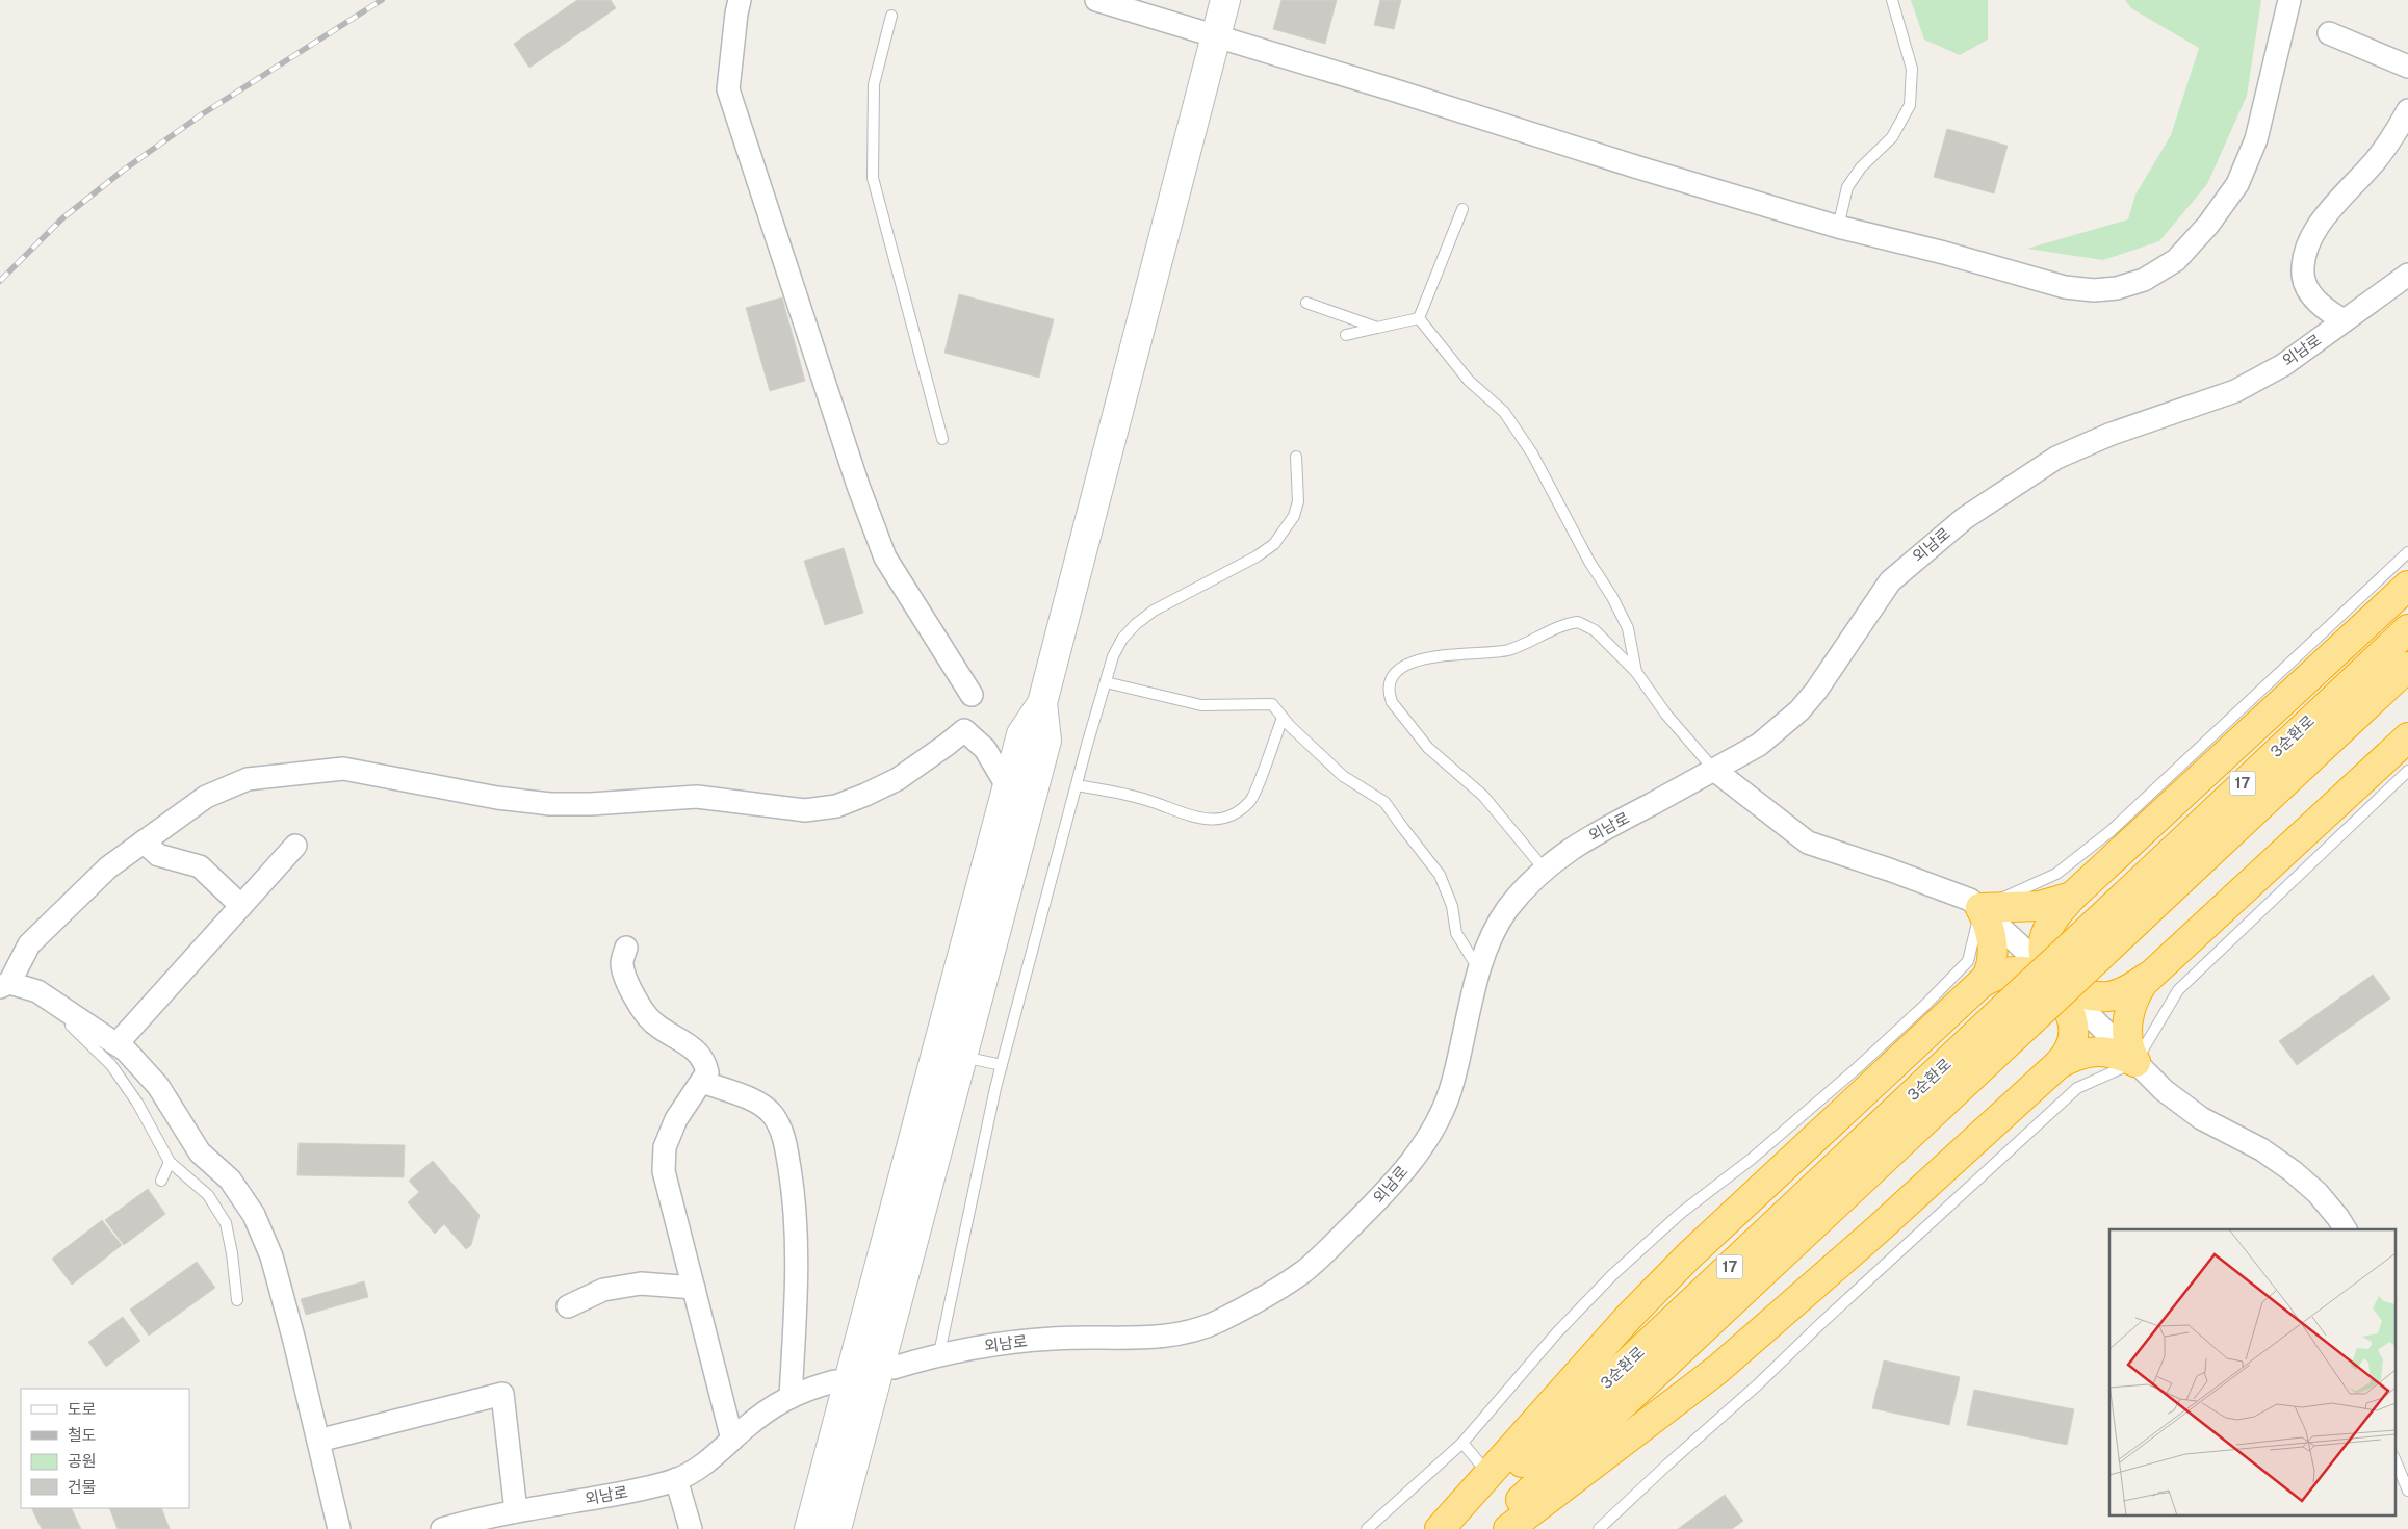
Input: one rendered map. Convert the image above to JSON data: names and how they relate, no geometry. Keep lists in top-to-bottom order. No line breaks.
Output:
{"streets":{"highway":["3순환로","17"],"street":["외남로"]},"legend":["도로","철도","공원","건물"]}
